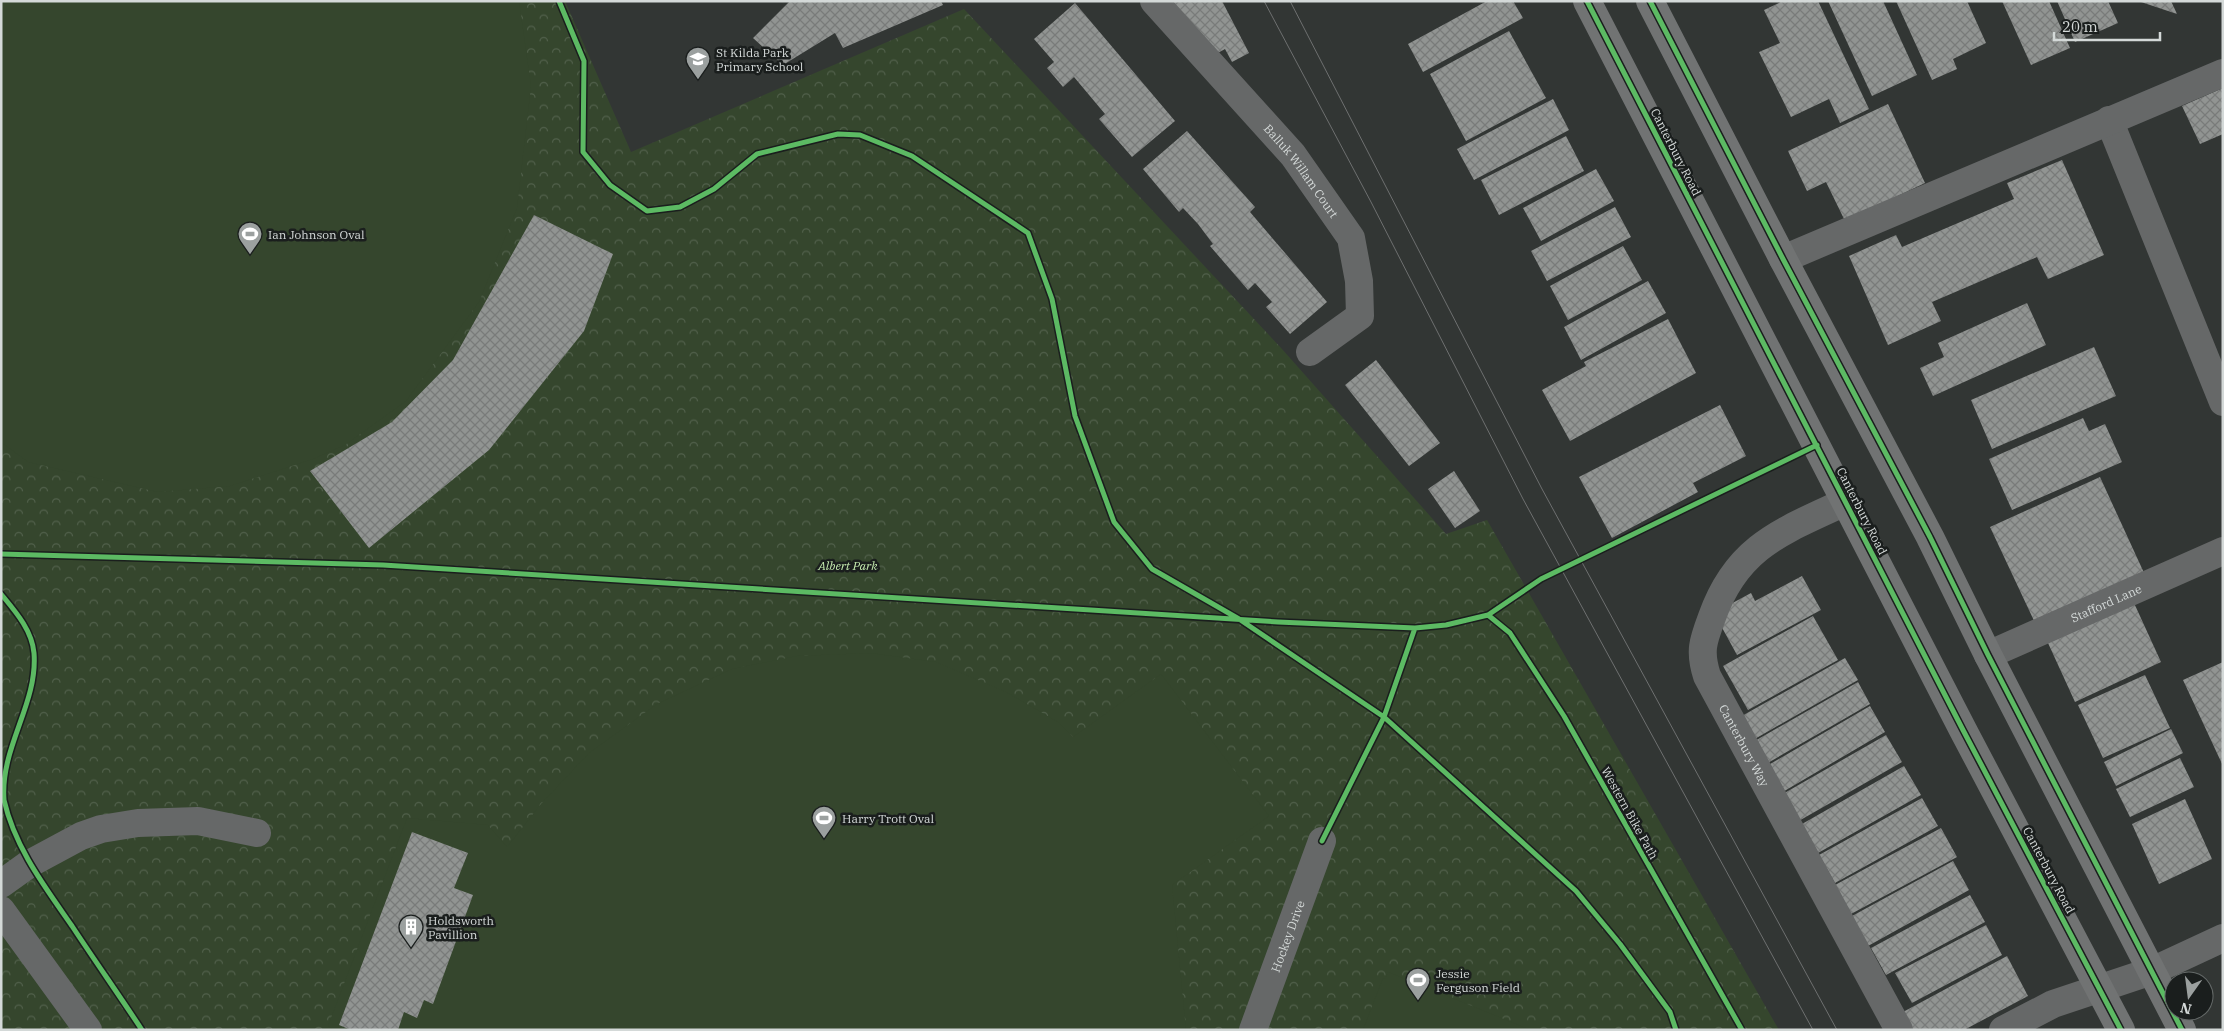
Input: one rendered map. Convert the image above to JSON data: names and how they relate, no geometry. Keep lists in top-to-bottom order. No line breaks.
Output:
{"streets":{"main road":["Canterbury Road"],"street":["Balluk Willam Court","Stafford Lane","Canterbury Way","Hockey Drive"],"cycle path":["Western Bike Path"]},"crossings":[["Canterbury Road","Canterbury Way"]],"parks":["Albert Park"],"places":{"school or university":["St Kilda Park Primary School"],"sports":["Ian Johnson Oval","Harry Trott Oval","Jessie Ferguson Field"],"building":["Holdsworth Pavillion"]},"scale_bar":"20 m","north":"bottom"}
